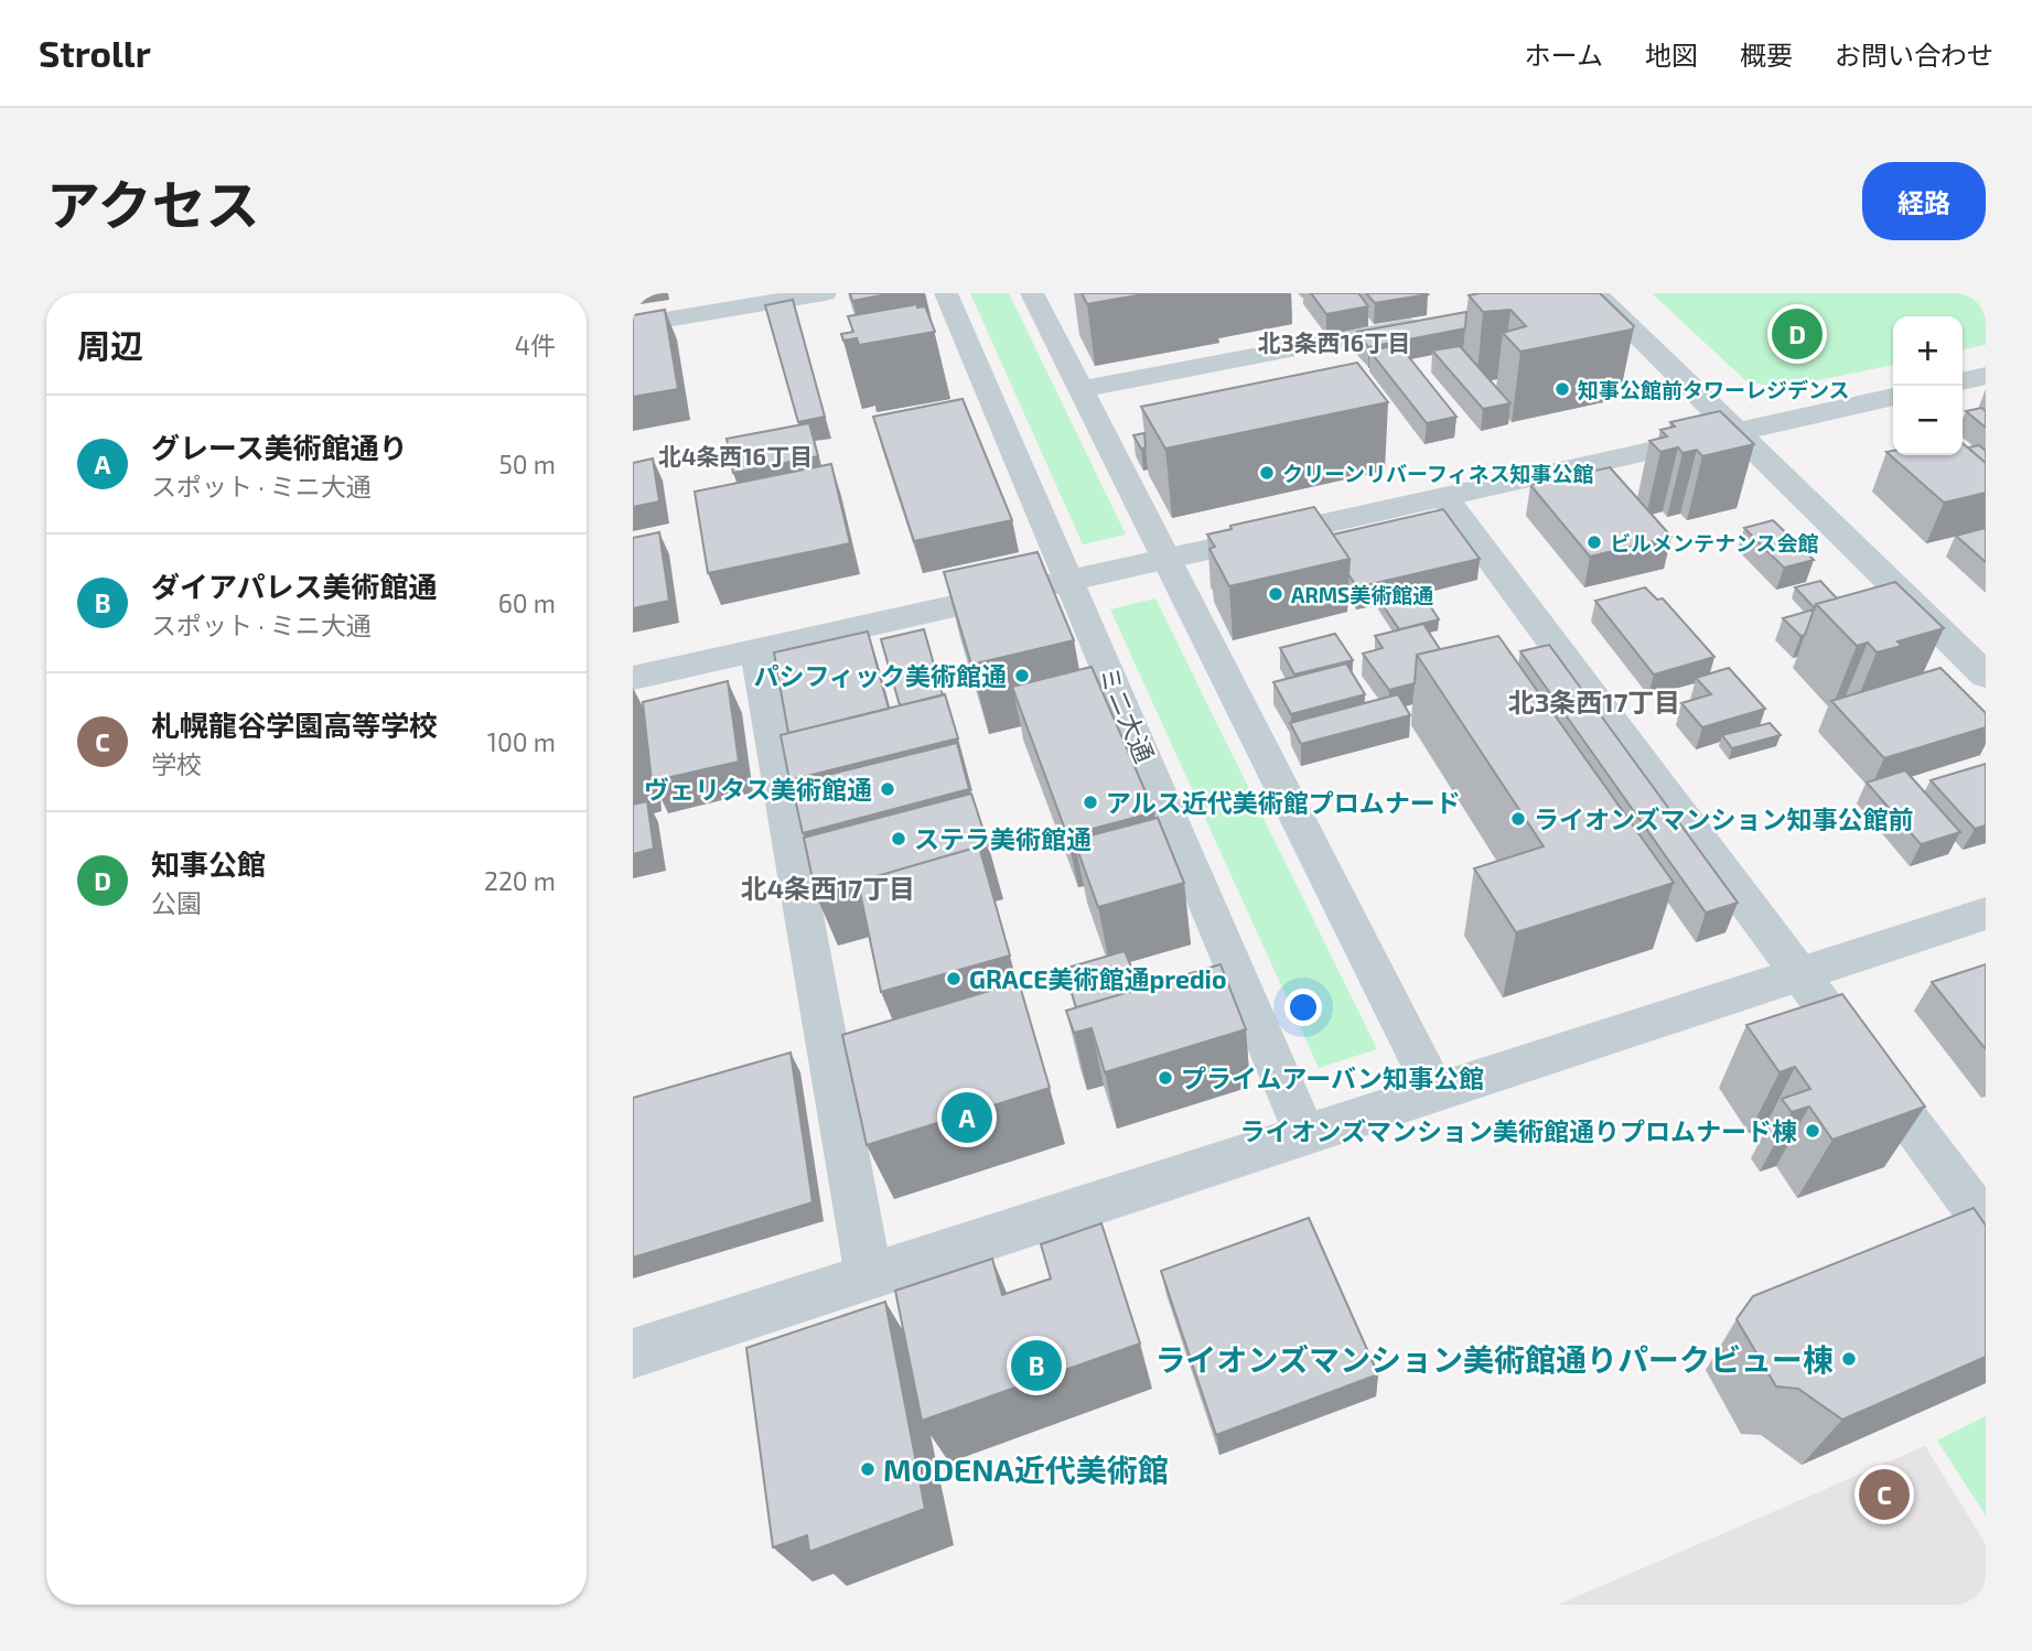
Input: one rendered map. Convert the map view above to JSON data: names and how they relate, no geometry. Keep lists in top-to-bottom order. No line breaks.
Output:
{"streets":{"street":["ミニ大通"]},"districts":["北3条西16丁目","北4条西16丁目","北3条西17丁目","北4条西17丁目"],"places":["知事公館前タワーレジデンス","クリーンリバーフィネス知事公館","ビルメンテナンス会館","ARMS美術館通","パシフィック美術館通","ヴェリタス美術館通","アルス近代美術館プロムナード","ライオンズマンション知事公館前","ステラ美術館通","GRACE美術館通predio","プライムアーバン知事公館","ライオンズマンション美術館通りプロムナード棟","ライオンズマンション美術館通りパークビュー棟","MODENA近代美術館"],"page":{"header":"Strollr","nav":["ホーム","地図","概要","お問い合わせ"],"title":"アクセス","buttons":"経路","heading":["周辺","4件"],"pins":["D","A","B","C"],"map_buttons":["+","−"],"list":[{"mark":"A","name":"グレース美術館通り","note":"スポット · ミニ大通","value":"50 m"},{"mark":"B","name":"ダイアパレス美術館通","note":"スポット · ミニ大通","value":"60 m"},{"mark":"C","name":"札幌龍谷学園高等学校","note":"学校","value":"100 m"},{"mark":"D","name":"知事公館","note":"公園","value":"220 m"}]}}
